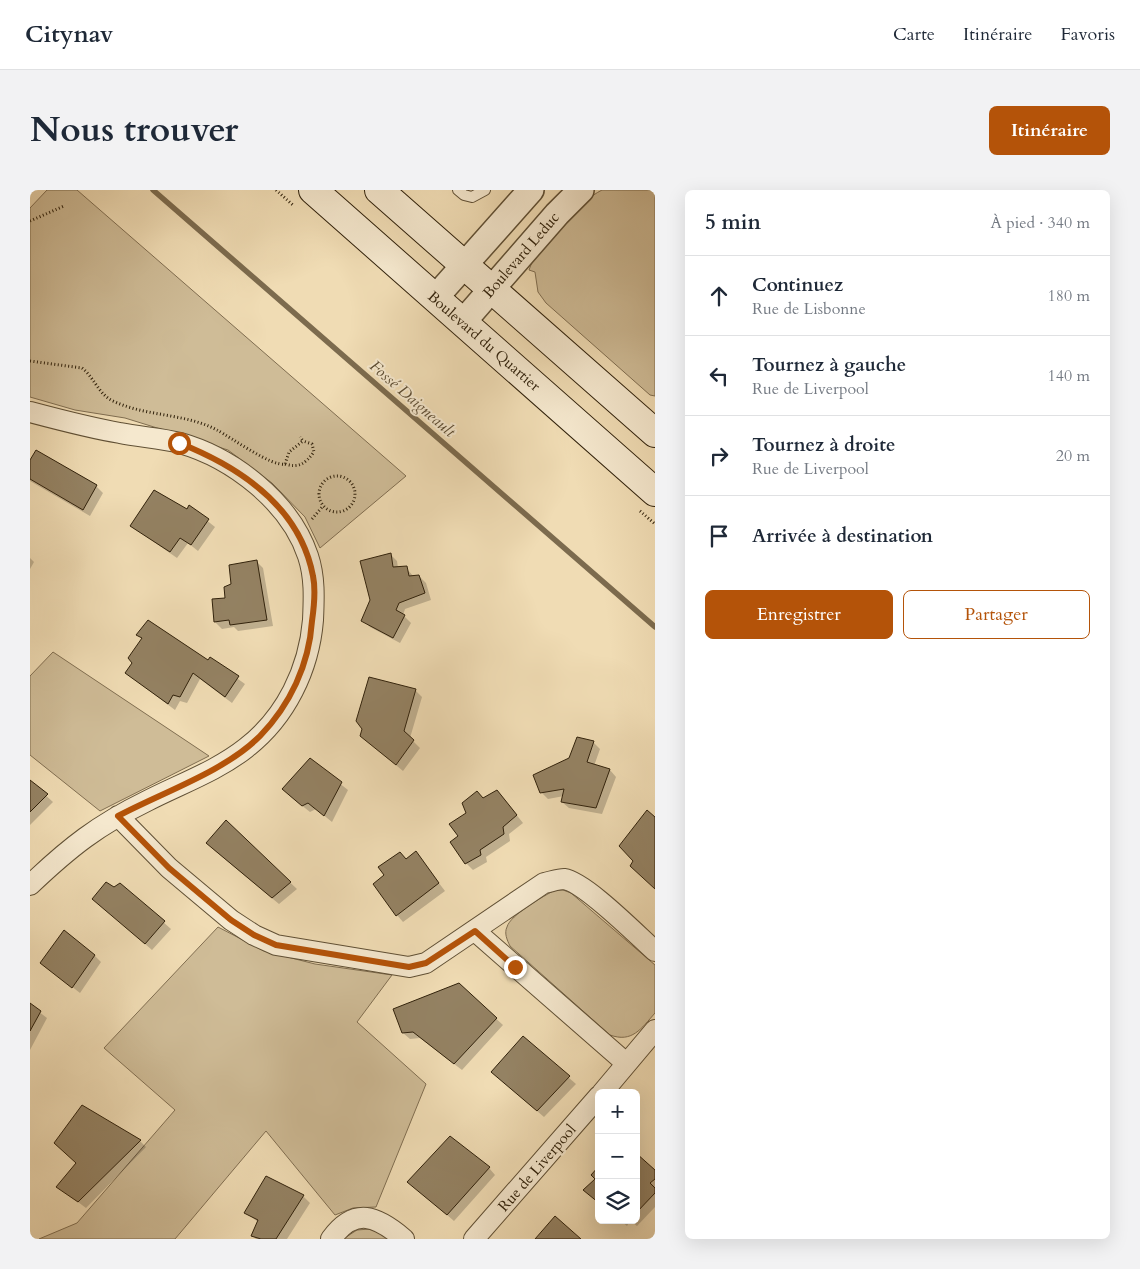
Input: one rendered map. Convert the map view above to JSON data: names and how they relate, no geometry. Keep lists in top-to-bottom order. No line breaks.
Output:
{"streets":{"main road":["Boulevard du Quartier"],"street":["Boulevard Leduc","Rue de Liverpool"]},"crossings":[["Boulevard Leduc","Boulevard du Quartier"]],"water":["Fossé Daigneault"],"page":{"header":"Citynav","nav":["Carte","Itinéraire","Favoris"],"title":"Nous trouver","buttons":["Itinéraire",["Enregistrer","Partager"]],"heading":["5 min","À pied · 340 m"],"list":[["Continuez","Rue de Lisbonne","180 m"],["Tournez à gauche","Rue de Liverpool","140 m"],["Tournez à droite","Rue de Liverpool","20 m"],"Arrivée à destination"],"map_buttons":["+","−"]}}
